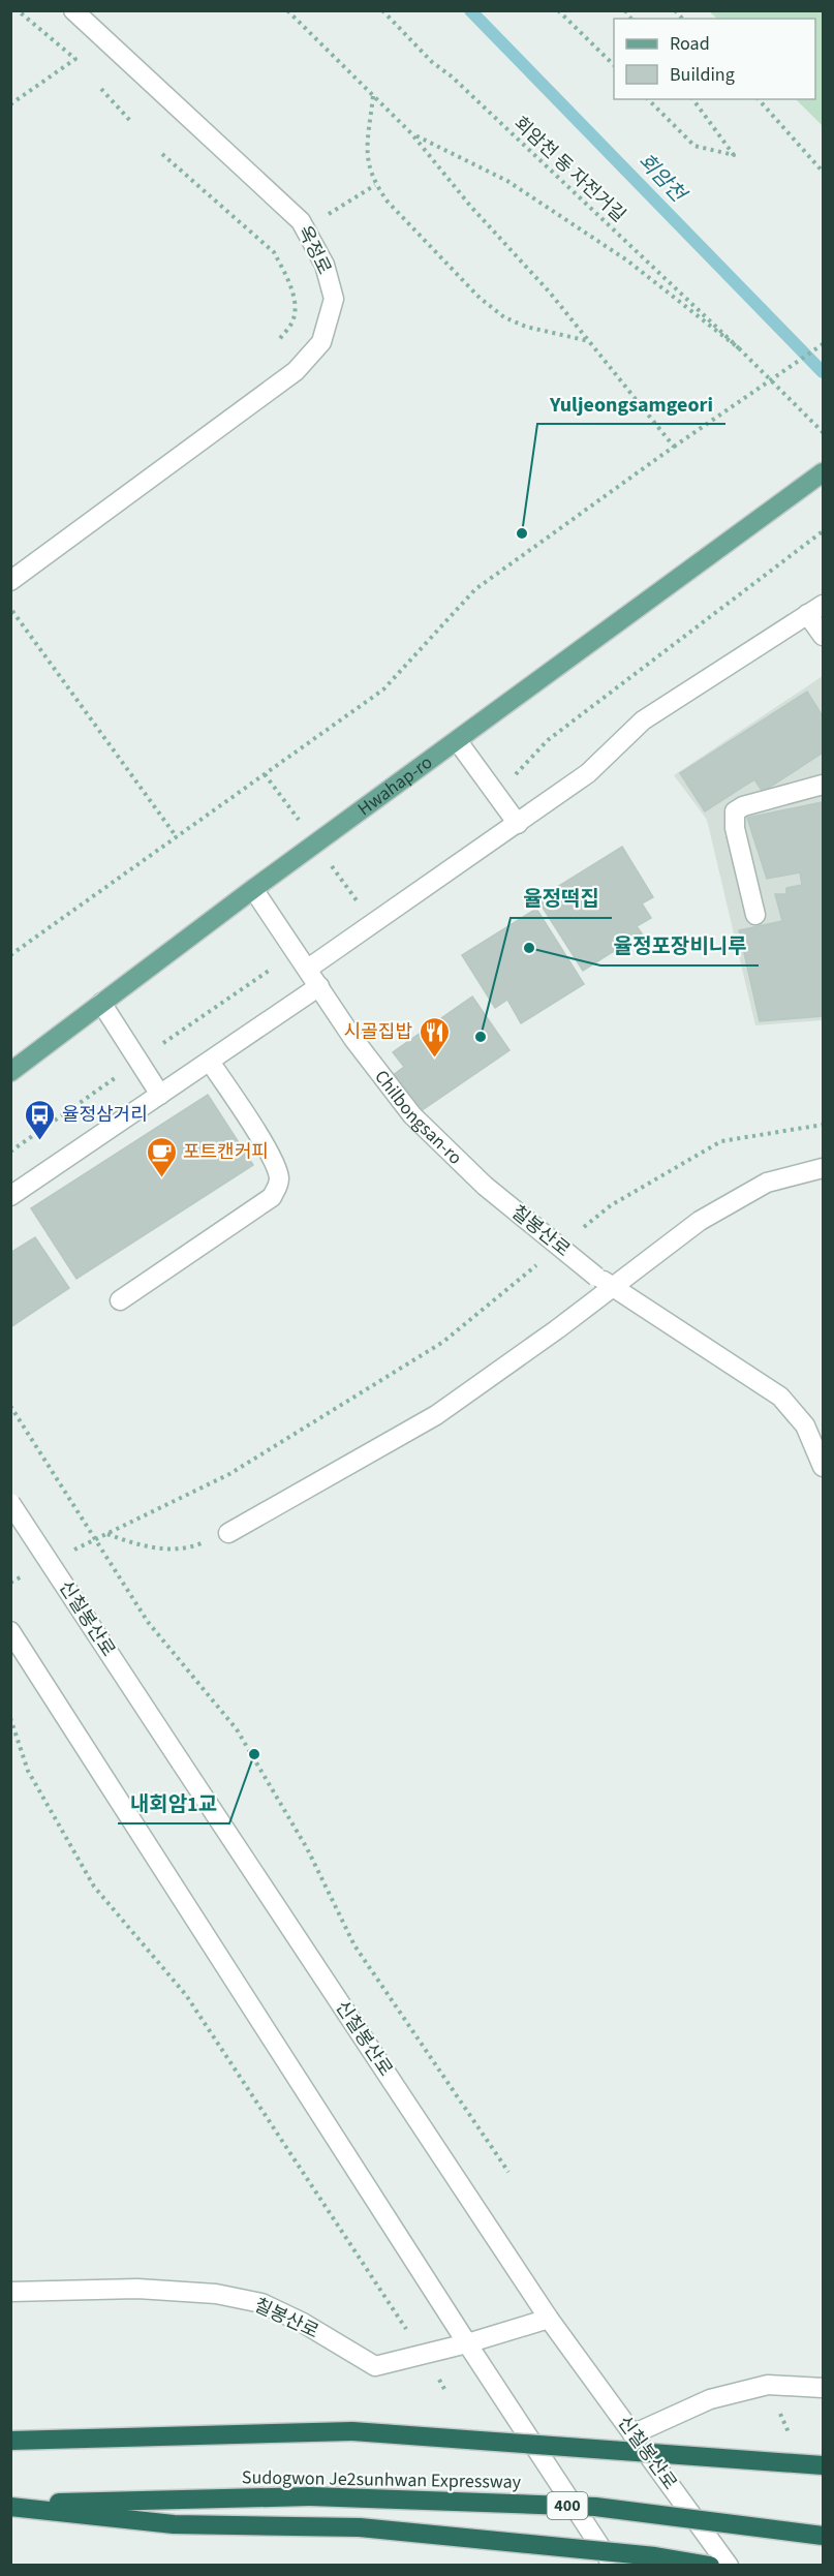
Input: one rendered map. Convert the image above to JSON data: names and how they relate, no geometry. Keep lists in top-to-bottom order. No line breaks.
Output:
{"streets":{"highway":["Sudogwon Je2sunhwan Expressway","400"],"main road":["Hwahap-ro"],"street":["옥정로","Chilbongsan-ro","칠봉산로","신칠봉산로"],"path":["회암천 동 자전거길"]},"crossings":[["Hwahap-ro","Chilbongsan-ro"],["Chilbongsan-ro","칠봉산로"],["칠봉산로","신칠봉산로"]],"water":["회암천"],"places":{"other":["Yuljeongsamgeori","율정포장비니루","율정떡집","내회암1교"],"restaurant":["시골집밥"],"bus stop":["율정삼거리"],"cafe":["포트캔커피"]},"legend":["Road","Building"]}
